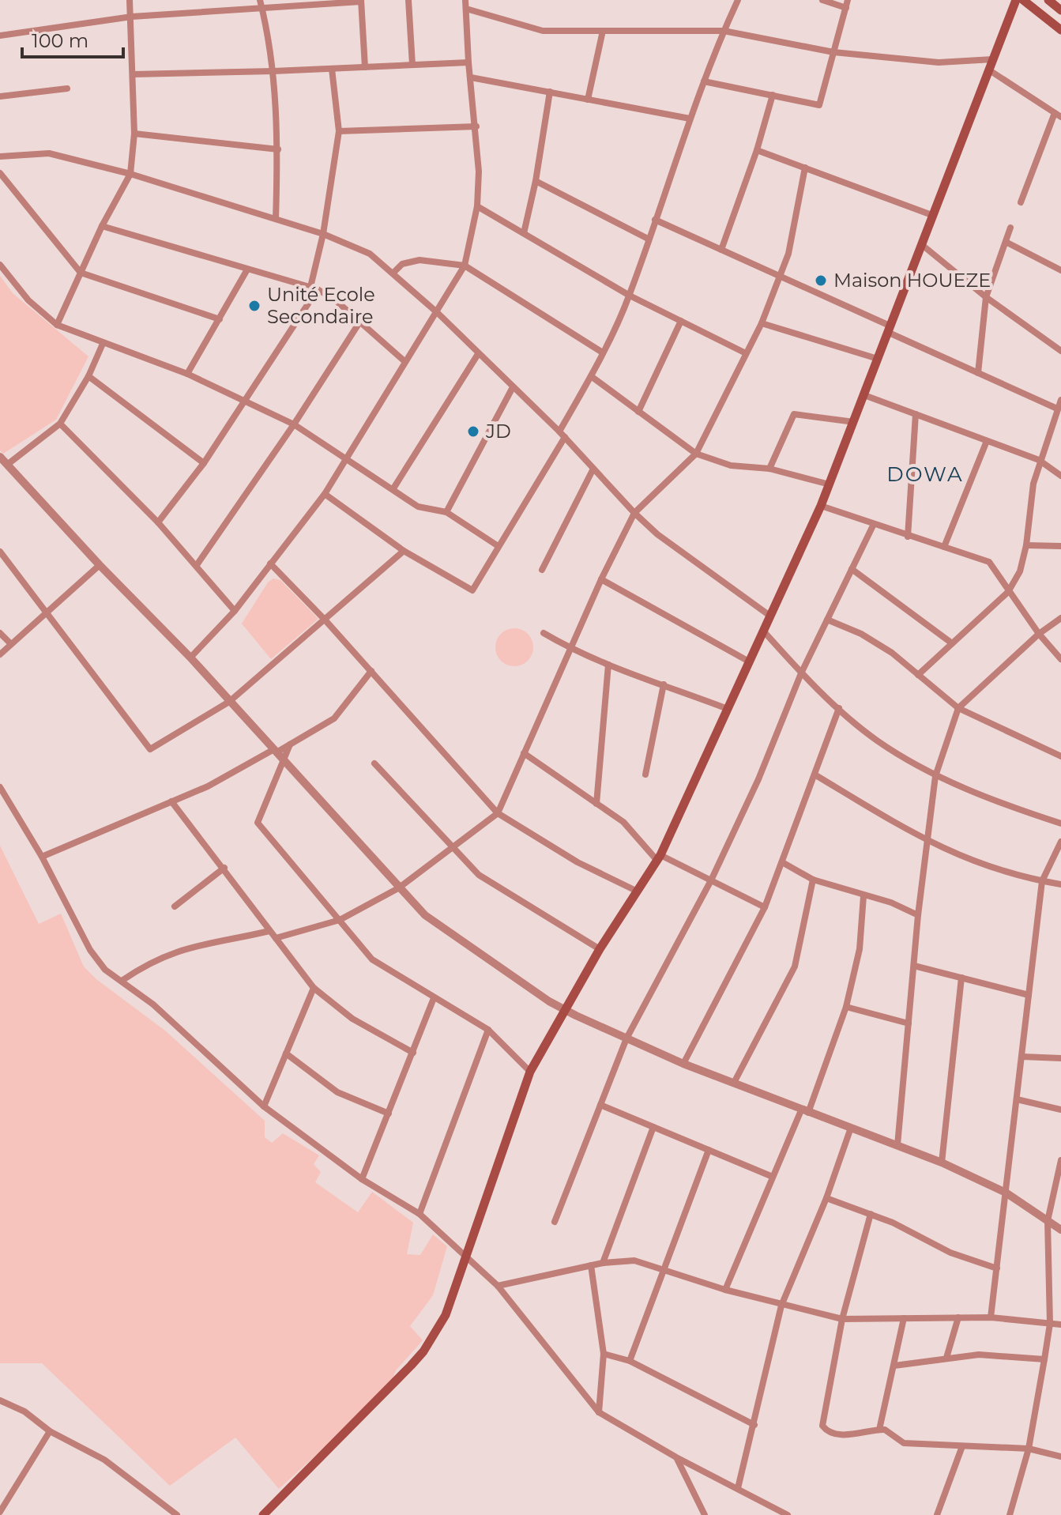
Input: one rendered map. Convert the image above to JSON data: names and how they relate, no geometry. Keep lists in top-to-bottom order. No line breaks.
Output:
{"districts":["DOWA"],"places":["Maison HOUEZE","Unité Ecole Secondaire","JD"],"scale_bar":"100 m"}
